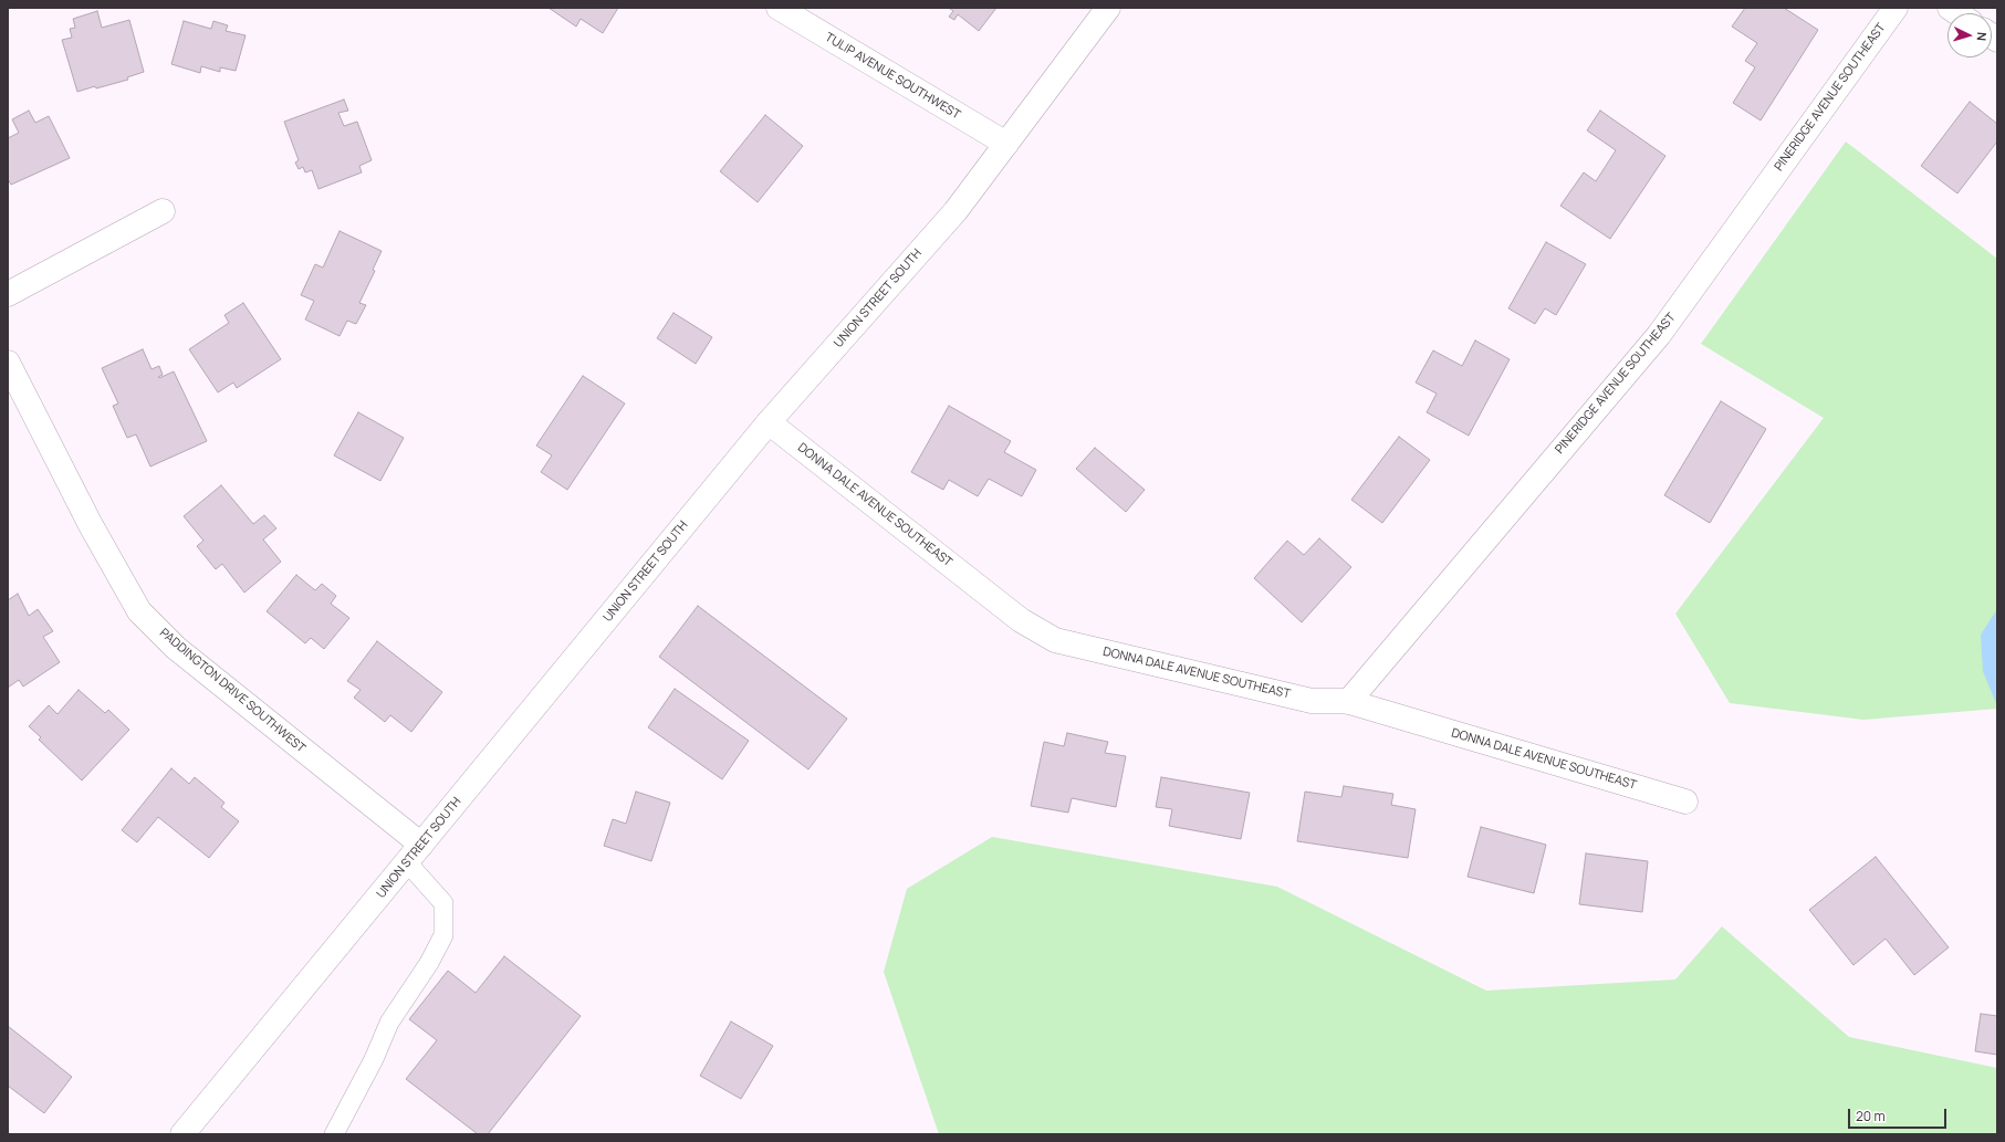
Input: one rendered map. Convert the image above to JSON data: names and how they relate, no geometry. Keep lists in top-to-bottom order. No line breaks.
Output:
{"streets":{"street":["TULIP AVENUE SOUTHWEST","PINERIDGE AVENUE SOUTHEAST","UNION STREET SOUTH","DONNA DALE AVENUE SOUTHEAST","PADDINGTON DRIVE SOUTHWEST"]},"crossings":[["TULIP AVENUE SOUTHWEST","UNION STREET SOUTH"],["PINERIDGE AVENUE SOUTHEAST","DONNA DALE AVENUE SOUTHEAST"],["UNION STREET SOUTH","DONNA DALE AVENUE SOUTHEAST"],["UNION STREET SOUTH","PADDINGTON DRIVE SOUTHWEST"]],"scale_bar":"20 m","north":"right"}
